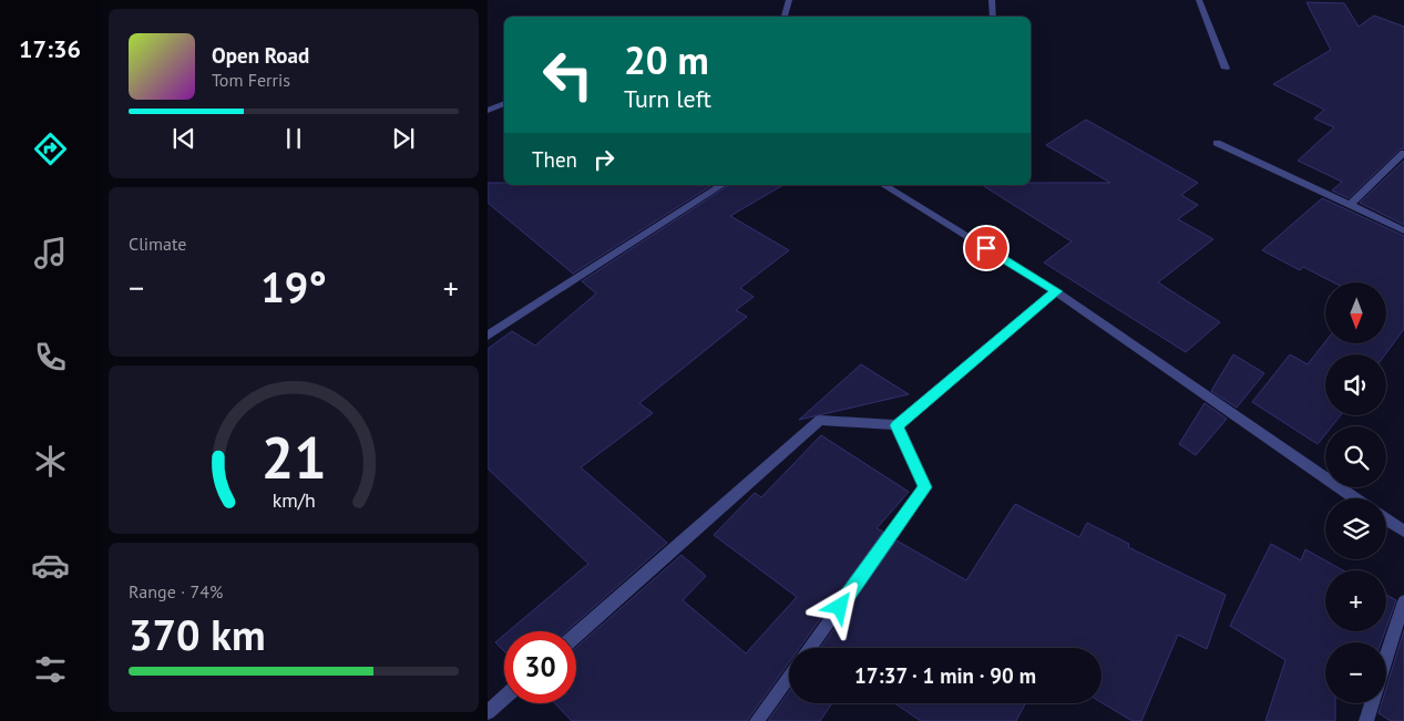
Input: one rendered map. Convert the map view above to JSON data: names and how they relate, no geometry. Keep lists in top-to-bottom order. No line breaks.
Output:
{"north":"bottom","page":{"tabs":"17:36","turn":["20 m","Turn left"],"song":["Open Road","Tom Ferris"],"then":"Then","tile":["Climate",["Range · 74%","370 km"]],"heat":["−","19°","+"],"map_buttons":["+","−"],"limit":"30","trip":"17:37 · 1 min · 90 m","gauge":["21","km/h"]}}
